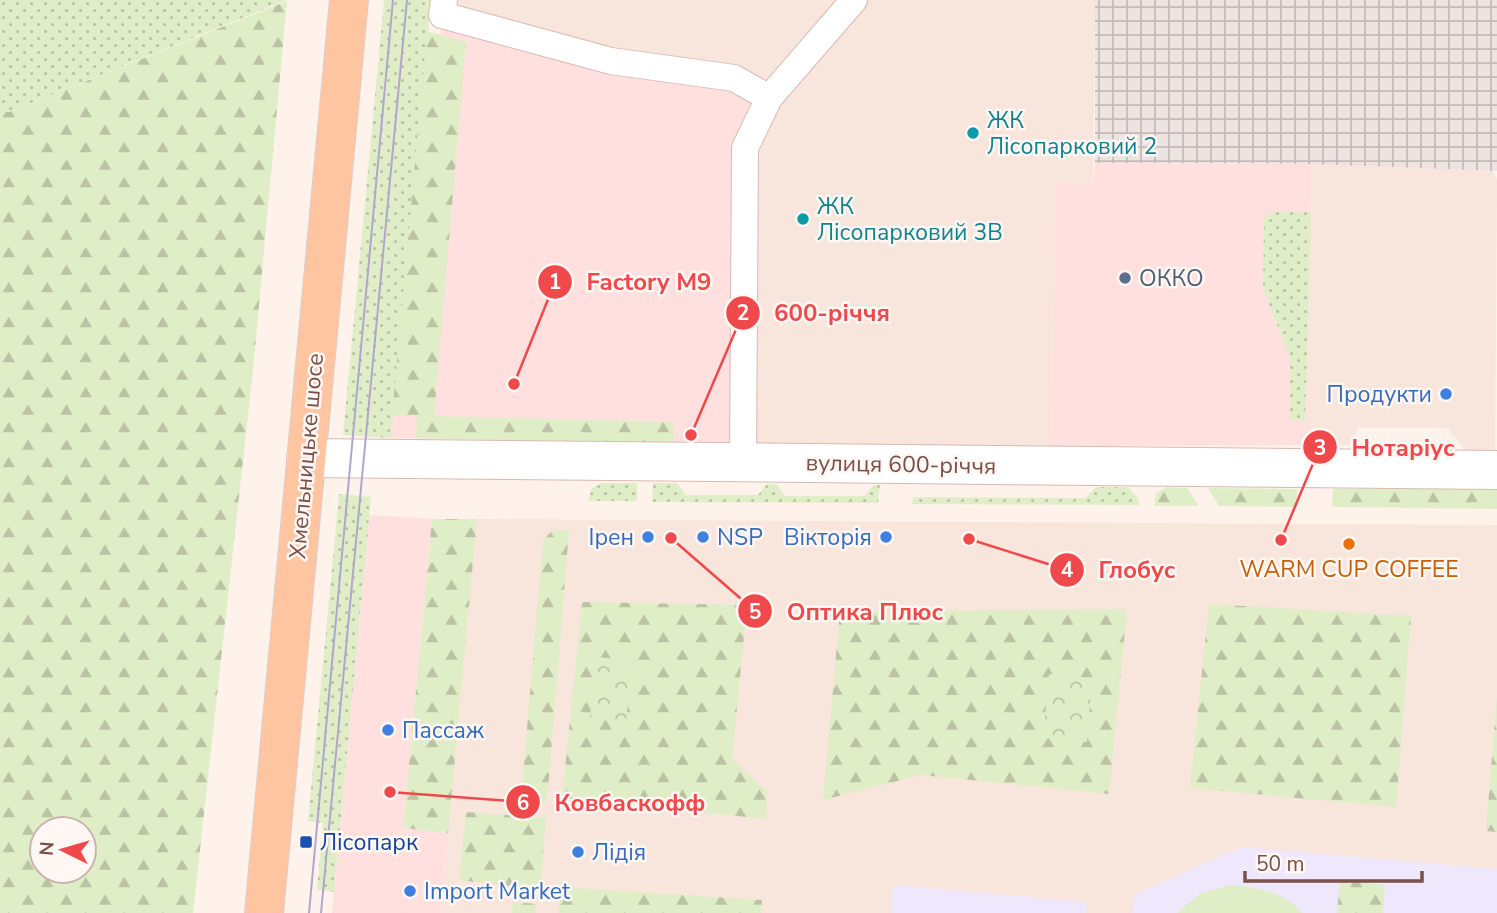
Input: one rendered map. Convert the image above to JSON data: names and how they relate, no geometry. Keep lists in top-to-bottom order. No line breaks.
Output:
{"streets":{"main road":["Хмельницьке шосе","вулиця 600-річчя"]},"crossings":[["Хмельницьке шосе","вулиця 600-річчя"]],"places":{"other":["ЖК Лісопарковий 2","ЖК Лісопарковий 3В","ОККО","Factory M9","Продукти","600-річчя","Ірен","NSP","Вікторія","Оптика Плюс","Глобус","Нотаріус","WARM CUP COFFEE","Пассаж","Ковбаскофф","Лідія","Import Market"],"transit":["Лісопарк"]},"scale_bar":"50 m","north":"left"}
